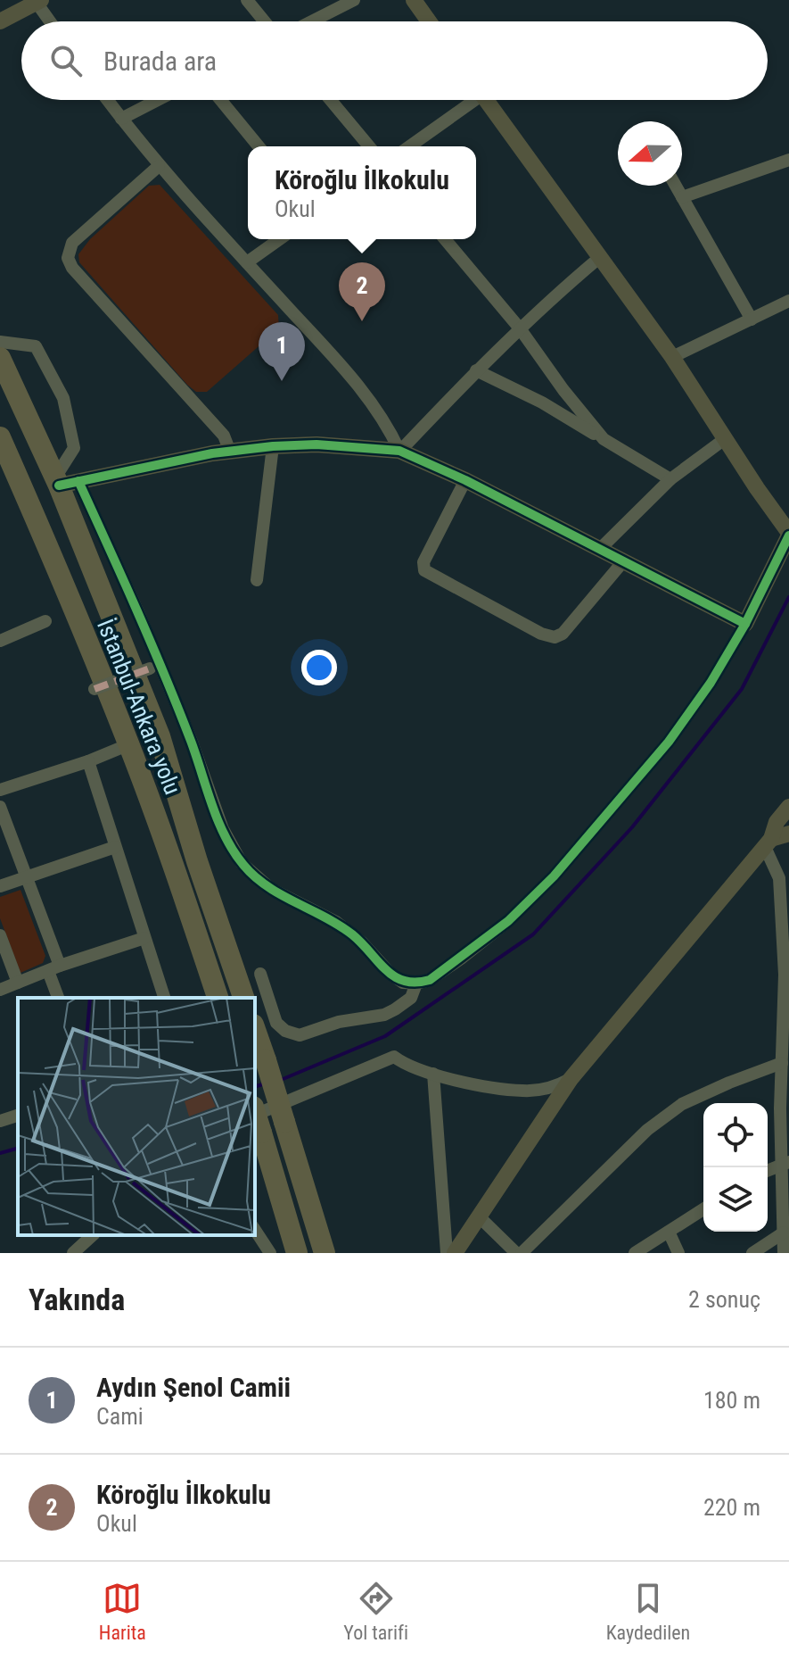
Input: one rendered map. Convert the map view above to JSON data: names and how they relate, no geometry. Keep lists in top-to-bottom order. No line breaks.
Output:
{"streets":{"highway":["İstanbul-Ankara yolu"]},"north":"left","page":{"search":"Burada ara","popup":["Köroğlu İlkokulu","Okul"],"pins":["2","1"],"heading":["Yakında","2 sonuç"],"list":[{"mark":"1","name":"Aydın Şenol Camii","note":"Cami","value":"180 m"},{"mark":"2","name":"Köroğlu İlkokulu","note":"Okul","value":"220 m"}],"nav":["Harita","Yol tarifi","Kaydedilen"]}}
